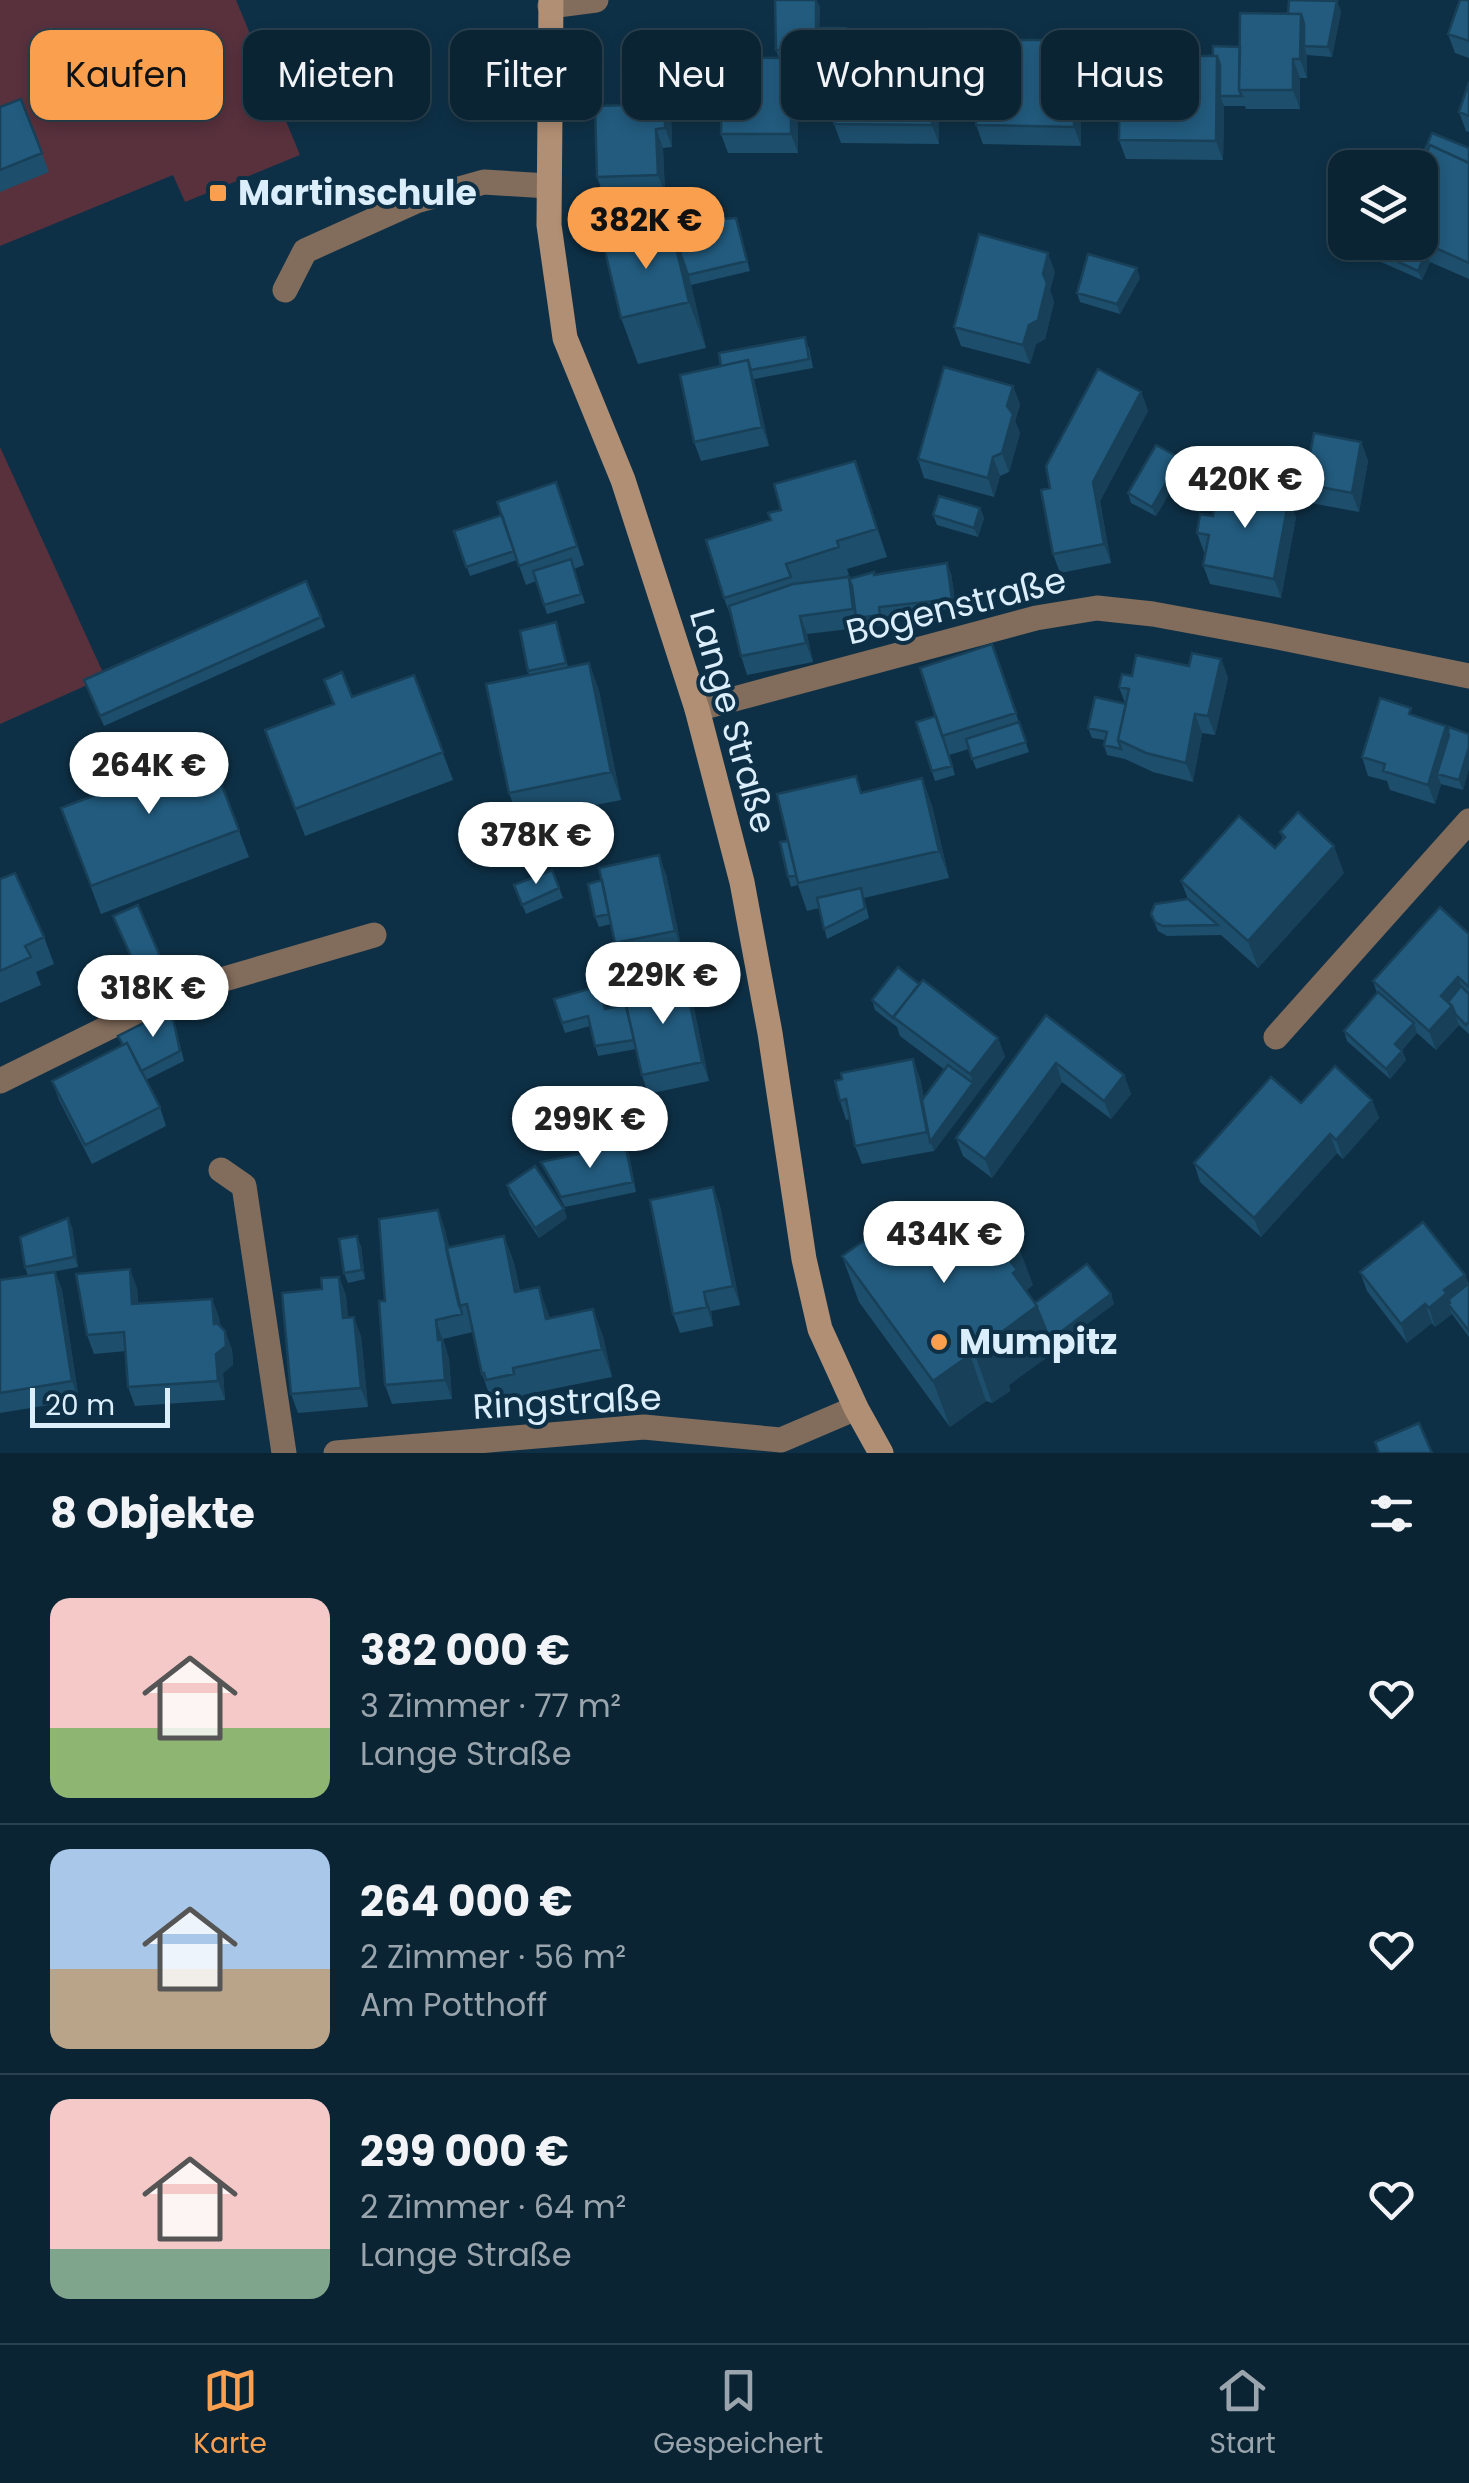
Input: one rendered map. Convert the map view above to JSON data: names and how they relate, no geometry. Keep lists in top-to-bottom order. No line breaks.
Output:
{"streets":{"main road":["Lange Straße"],"street":["Bogenstraße","Ringstraße"]},"crossings":[["Bogenstraße","Lange Straße"],["Lange Straße","Ringstraße"]],"places":{"transit":["Martinschule"],"other":["Mumpitz"]},"scale_bar":"20 m","page":{"chip":["Kaufen","Mieten","Filter","Neu","Wohnung","Haus"],"price":["382K €","420K €","264K €","378K €","229K €","318K €","299K €","434K €"],"scale":"20 m","heading":"8 Objekte","list":[{"name":"382 000 €","note":"3 Zimmer · 77 m² · Lange Straße"},{"name":"264 000 €","note":"2 Zimmer · 56 m² · Am Potthoff"},{"name":"299 000 €","note":"2 Zimmer · 64 m² · Lange Straße"}],"tabs":["Karte","Gespeichert","Start"]}}
